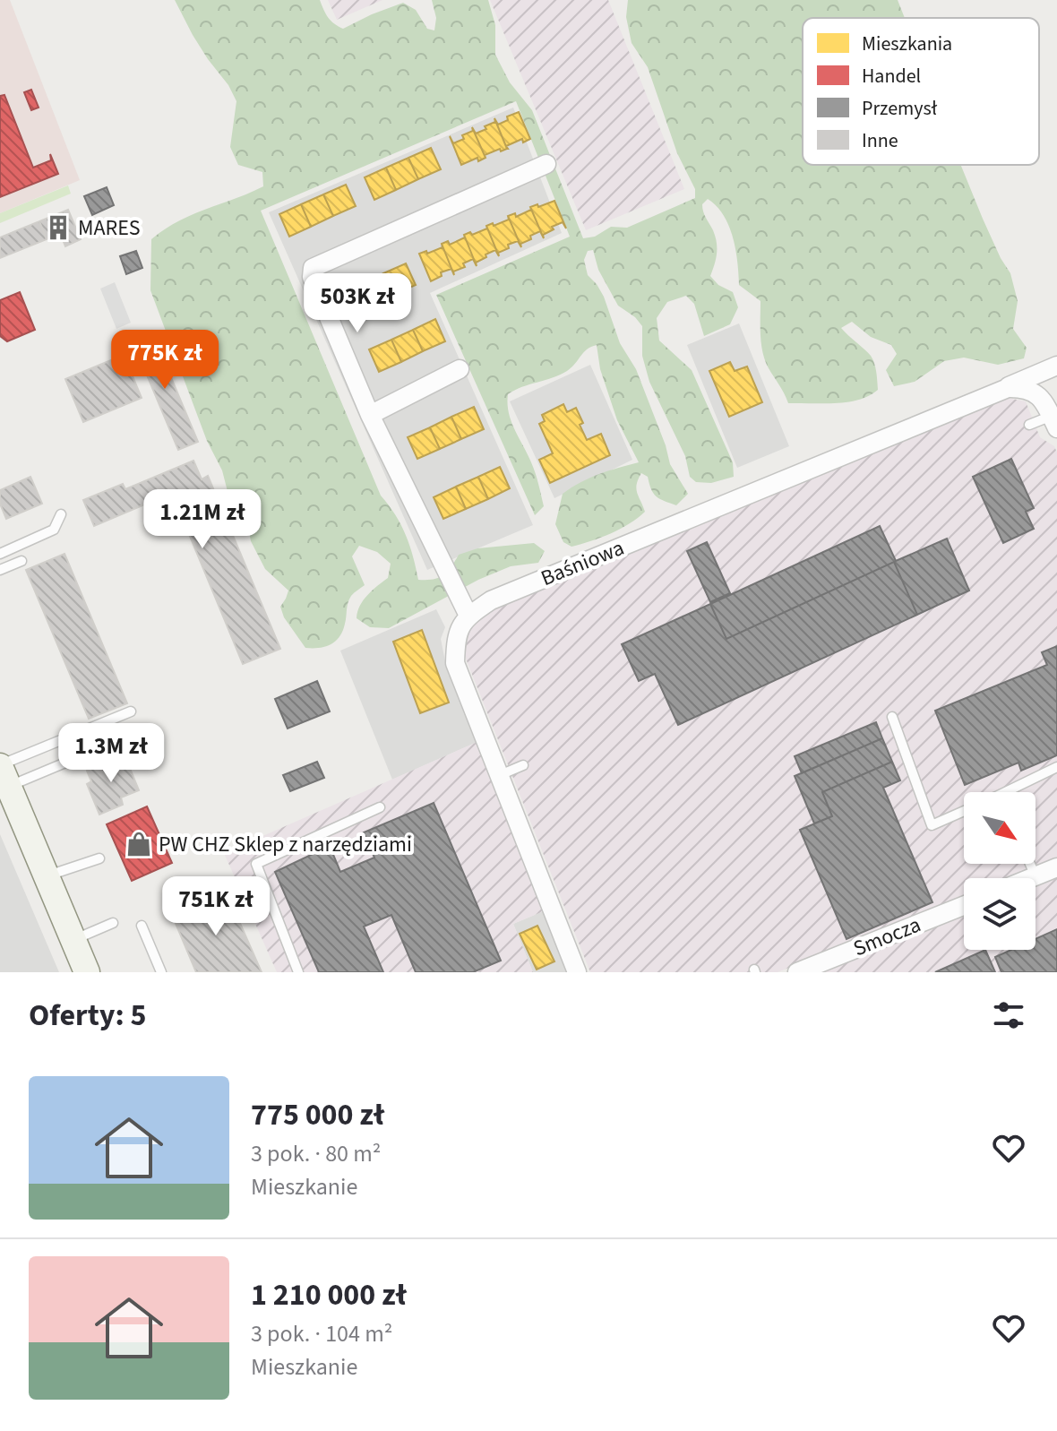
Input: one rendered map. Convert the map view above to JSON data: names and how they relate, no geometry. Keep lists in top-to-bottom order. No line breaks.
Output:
{"streets":{"street":["Baśniowa","Smocza"]},"places":{"building":["MARES"],"shop":["PW CHZ Sklep z narzędziami"]},"legend":["Mieszkania","Handel","Przemysł","Inne"],"north":"bottom right","page":{"price":["503K zł","775K zł","1.21M zł","1.3M zł","751K zł"],"heading":"Oferty: 5","list":[{"name":"775 000 zł","note":"3 pok. · 80 m² · Mieszkanie"},{"name":"1 210 000 zł","note":"3 pok. · 104 m² · Mieszkanie"}]}}
